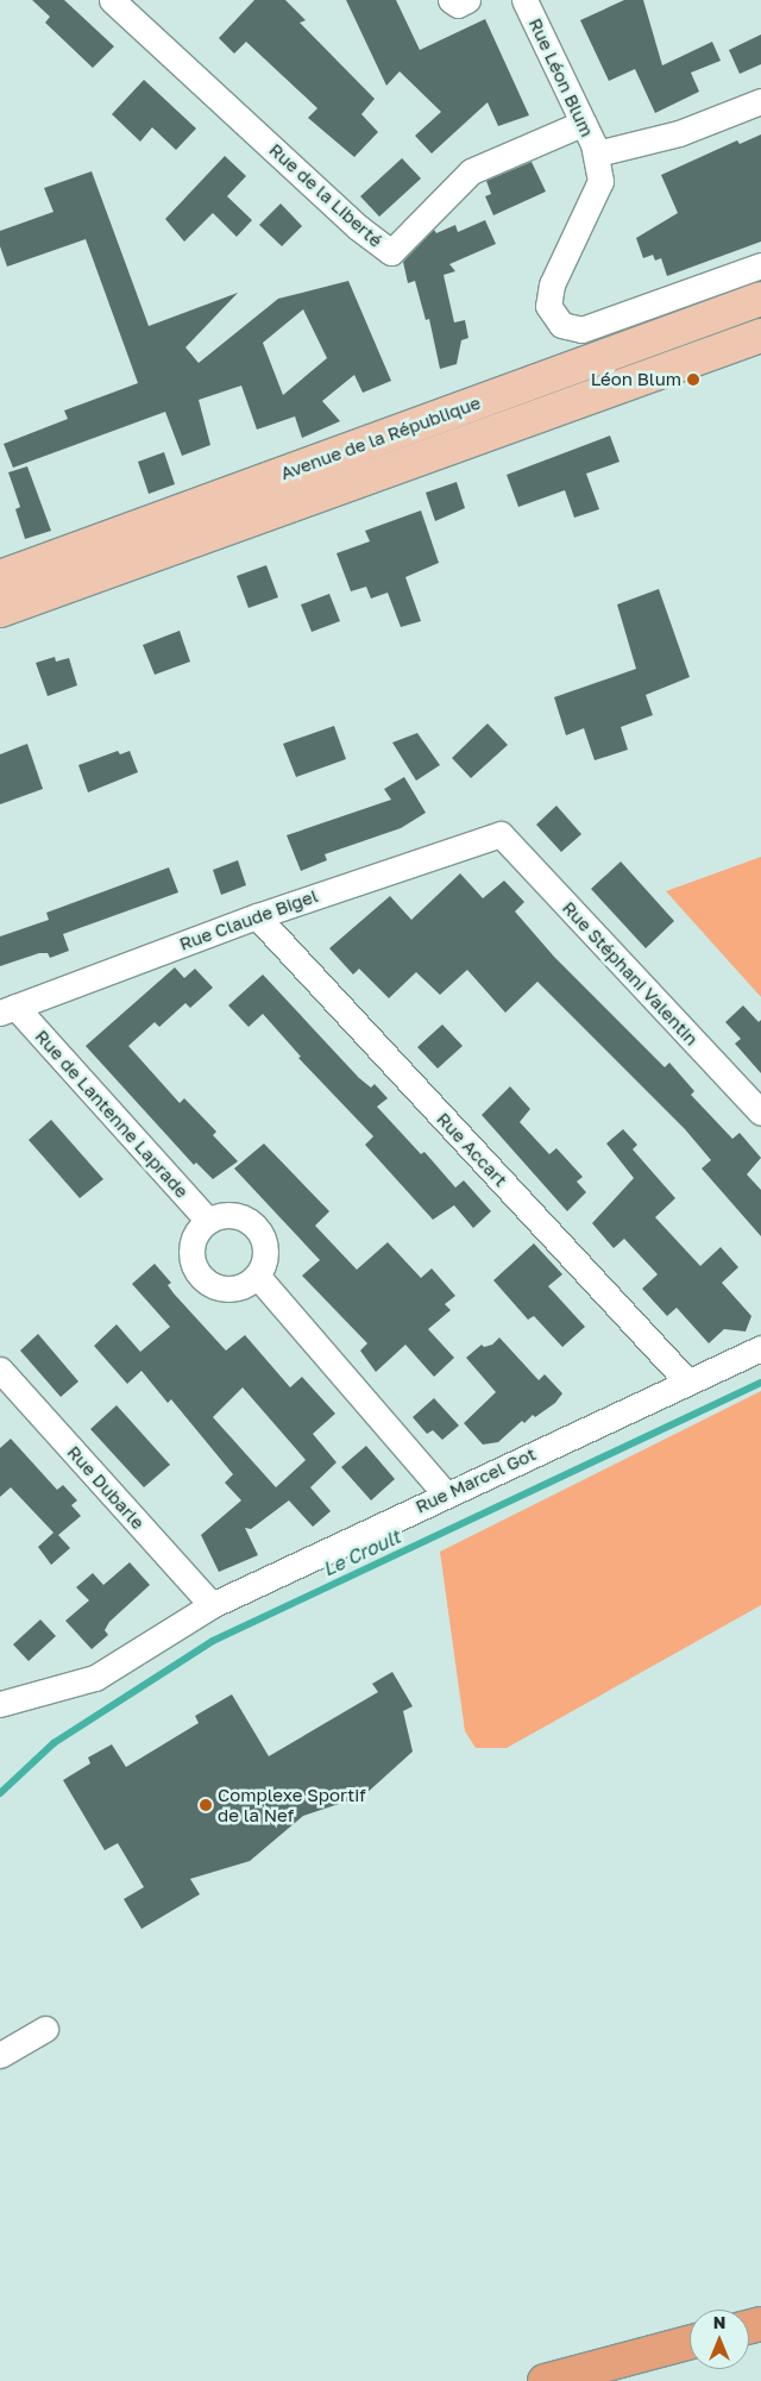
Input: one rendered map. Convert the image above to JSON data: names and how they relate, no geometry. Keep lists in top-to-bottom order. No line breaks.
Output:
{"streets":{"main road":["Avenue de la République"],"street":["Rue Léon Blum","Rue de la Liberté","Rue Claude Bigel","Rue Stéphani Valentin","Rue de Lantenne Laprade","Rue Accart","Rue Marcel Got","Rue Dubarle"]},"crossings":[["Rue Léon Blum","Rue de la Liberté"],["Rue Claude Bigel","Rue Stéphani Valentin"],["Rue Claude Bigel","Rue de Lantenne Laprade"],["Rue Claude Bigel","Rue Accart"],["Rue Accart","Rue Marcel Got"],["Rue Marcel Got","Rue Dubarle"]],"water":["Le Croult"],"places":["Léon Blum","Complexe Sportif de la Nef"],"north":"top"}
